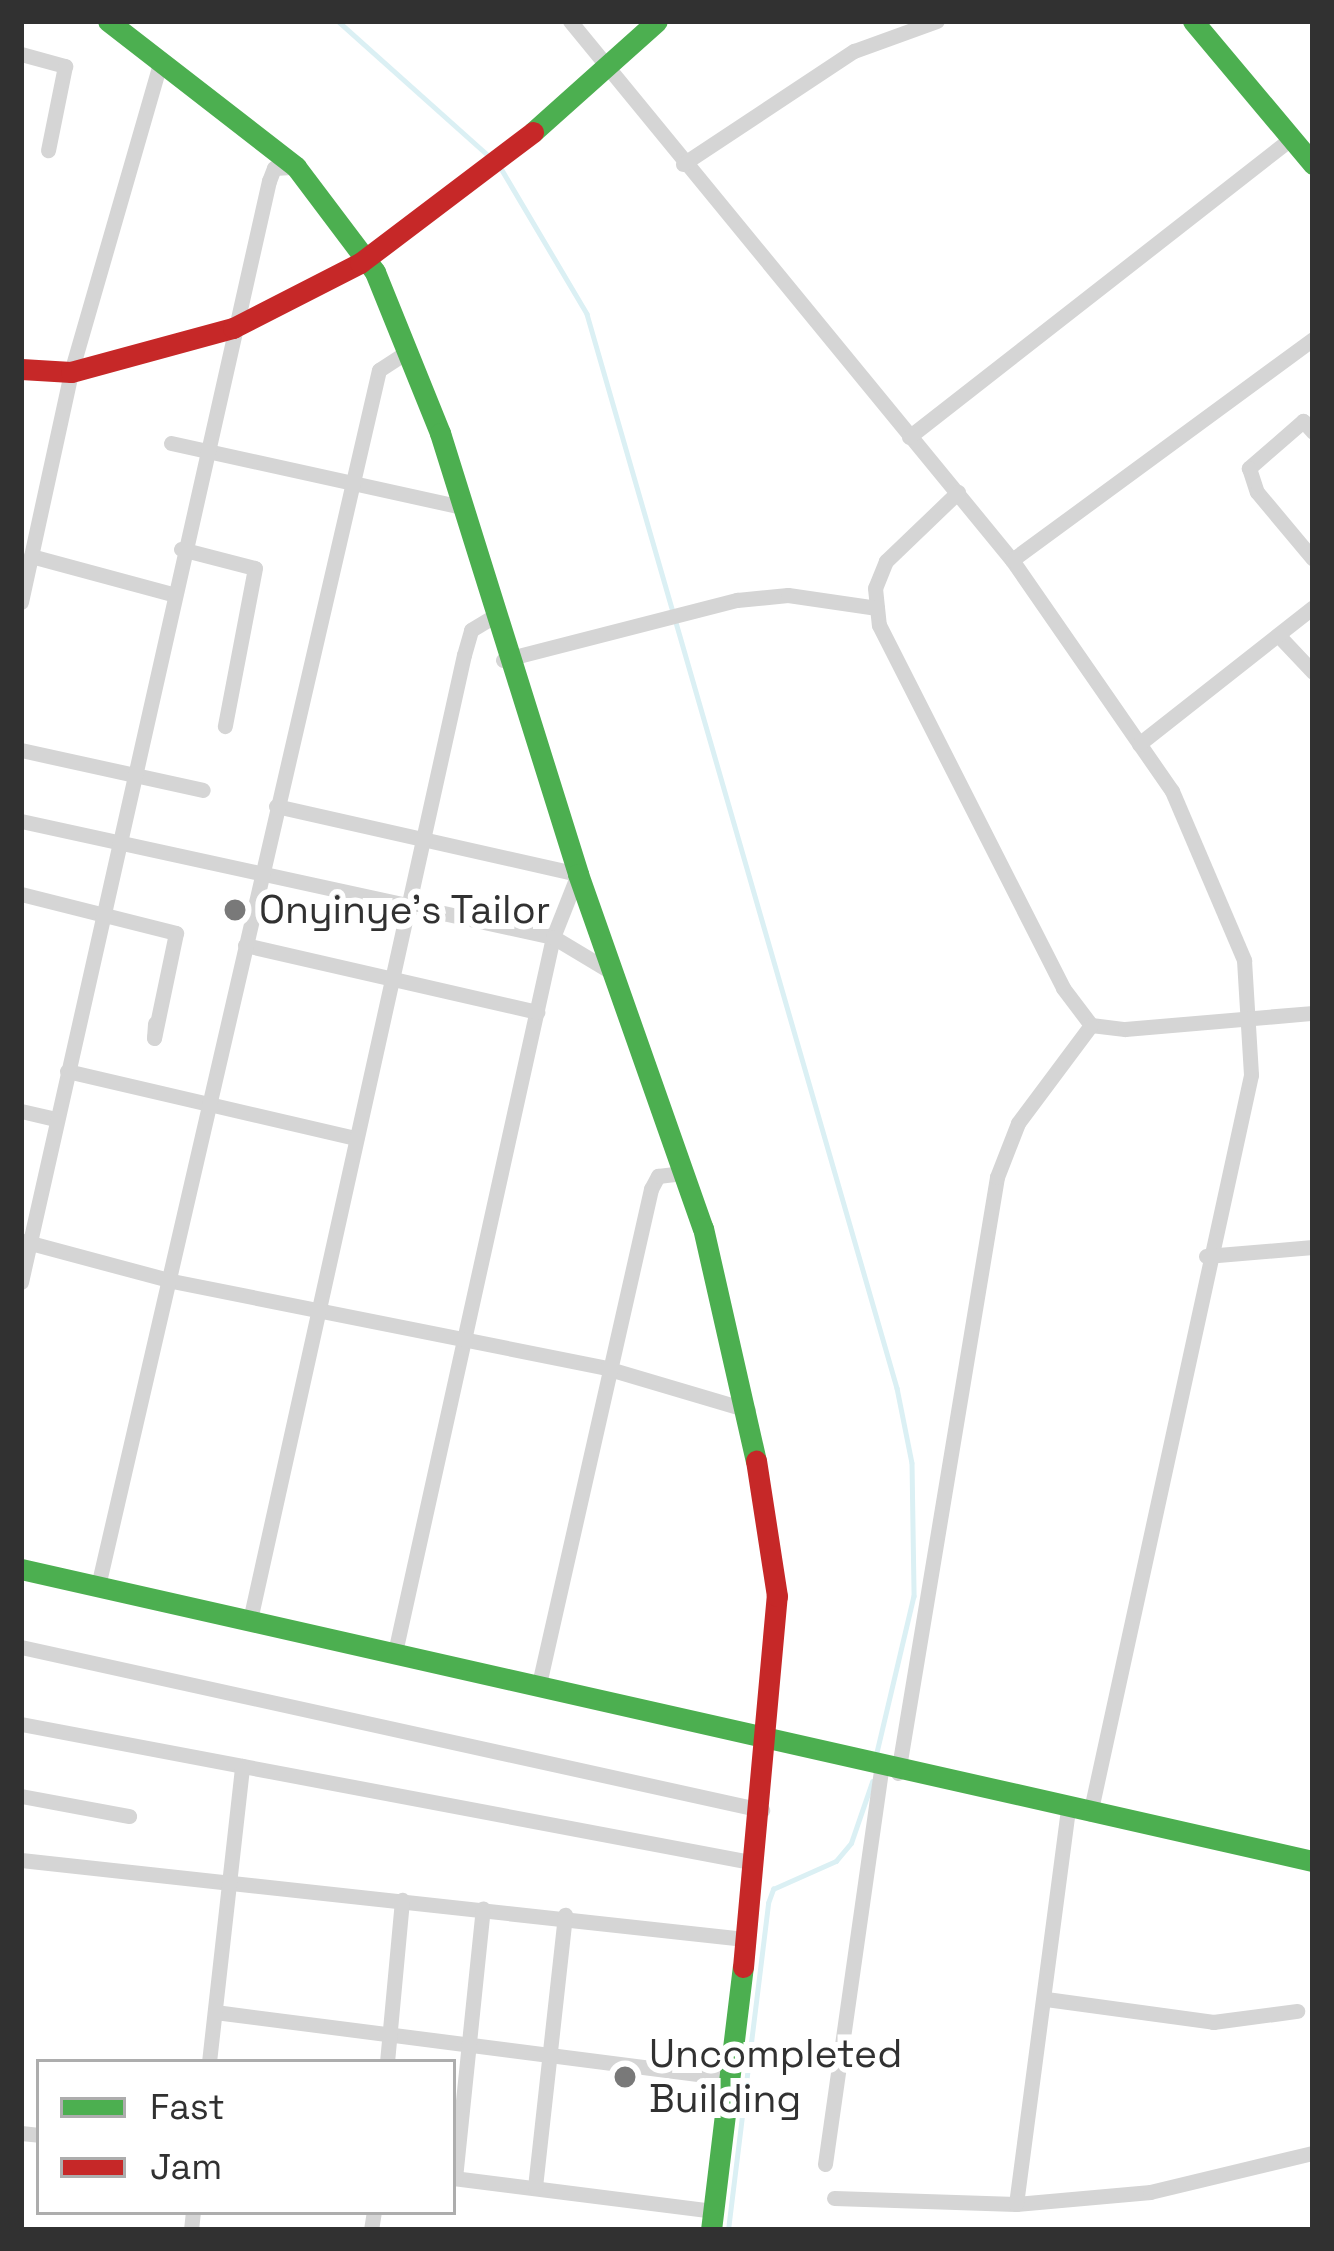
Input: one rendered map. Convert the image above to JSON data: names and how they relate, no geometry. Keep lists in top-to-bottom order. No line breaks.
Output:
{"places":["Onyinye's Tailor","Uncompleted Building"],"legend":["Fast","Jam"]}
